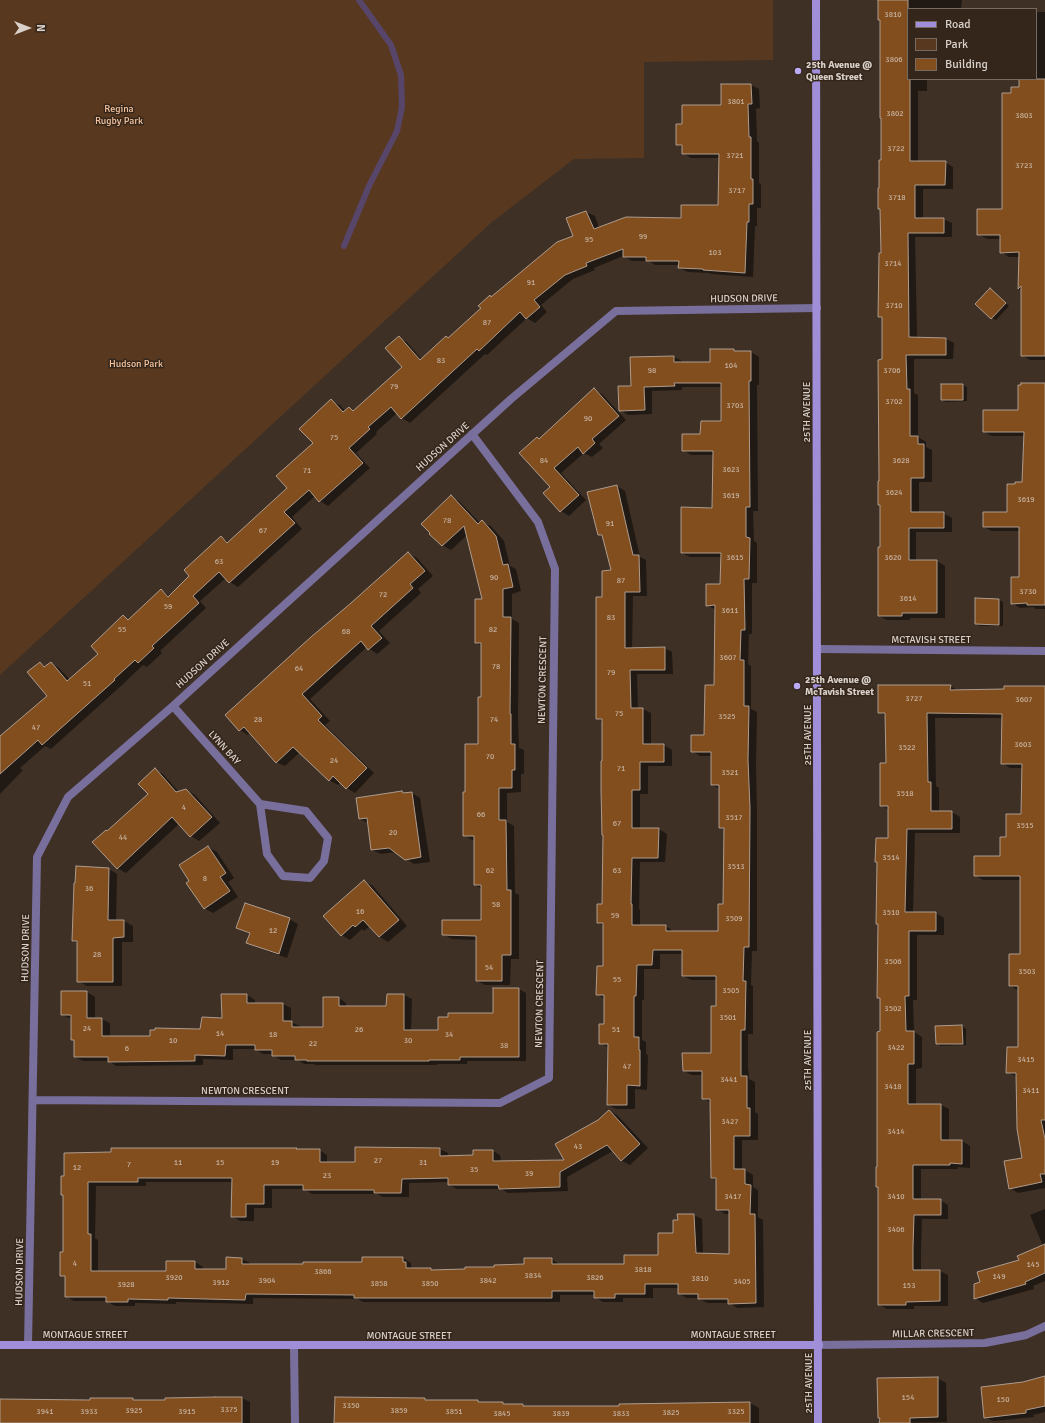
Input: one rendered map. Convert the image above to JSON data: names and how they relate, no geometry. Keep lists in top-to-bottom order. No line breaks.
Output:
{"streets":{"street":["HUDSON DRIVE","25TH AVENUE","MCTAVISH STREET","NEWTON CRESCENT","LYNN BAY","MILLAR CRESCENT","MONTAGUE STREET"]},"crossings":[["HUDSON DRIVE","25TH AVENUE"],["HUDSON DRIVE","NEWTON CRESCENT"],["HUDSON DRIVE","LYNN BAY"],["HUDSON DRIVE","MONTAGUE STREET"],["25TH AVENUE","MCTAVISH STREET"],["25TH AVENUE","MILLAR CRESCENT"],["25TH AVENUE","MONTAGUE STREET"],["MILLAR CRESCENT","MONTAGUE STREET"]],"parks":["Regina Rugby Park","Hudson Park"],"places":["25th Avenue @ Queen Street","25th Avenue @ McTavish Street"],"house_numbers":["3810","3806","3801","3802","3803","3722","3721","3723","3717","3718","99","95","103","3714","91","3710","87","83","104","98","3706","79","3702","3703","90","75","84","3628","3623","71","3624","3619","3619","78","91","67","3615","3620","63","90","87","3730","72","3614","59","3611","83","55","82","68","3607","78","64","79","51","3727","3607","75","3525","28","74","47","3603","3522","70","24","71","3521","3518","4","66","3517","67","3515","20","44","3514","3513","62","63","8","36","58","16","3510","59","3509","12","28","3506","54","3503","55","3505","3502","3501","24","26","51","14","18","34","10","30","22","38","3422","6","3415","47","3441","3418","3411","3427","3414","43","27","11","15","19","31","7","12","35","39","23","3417","3410","3406","4","145","3818","3866","3834","149","3920","3826","3810","3904","3842","3405","3912","3858","3850","3928","153","154","150","3350","3375","3925","3859","3941","3933","3915","3851","3325","3825","3845","3839","3833"],"legend":["Road","Park","Building"],"north":"right"}
